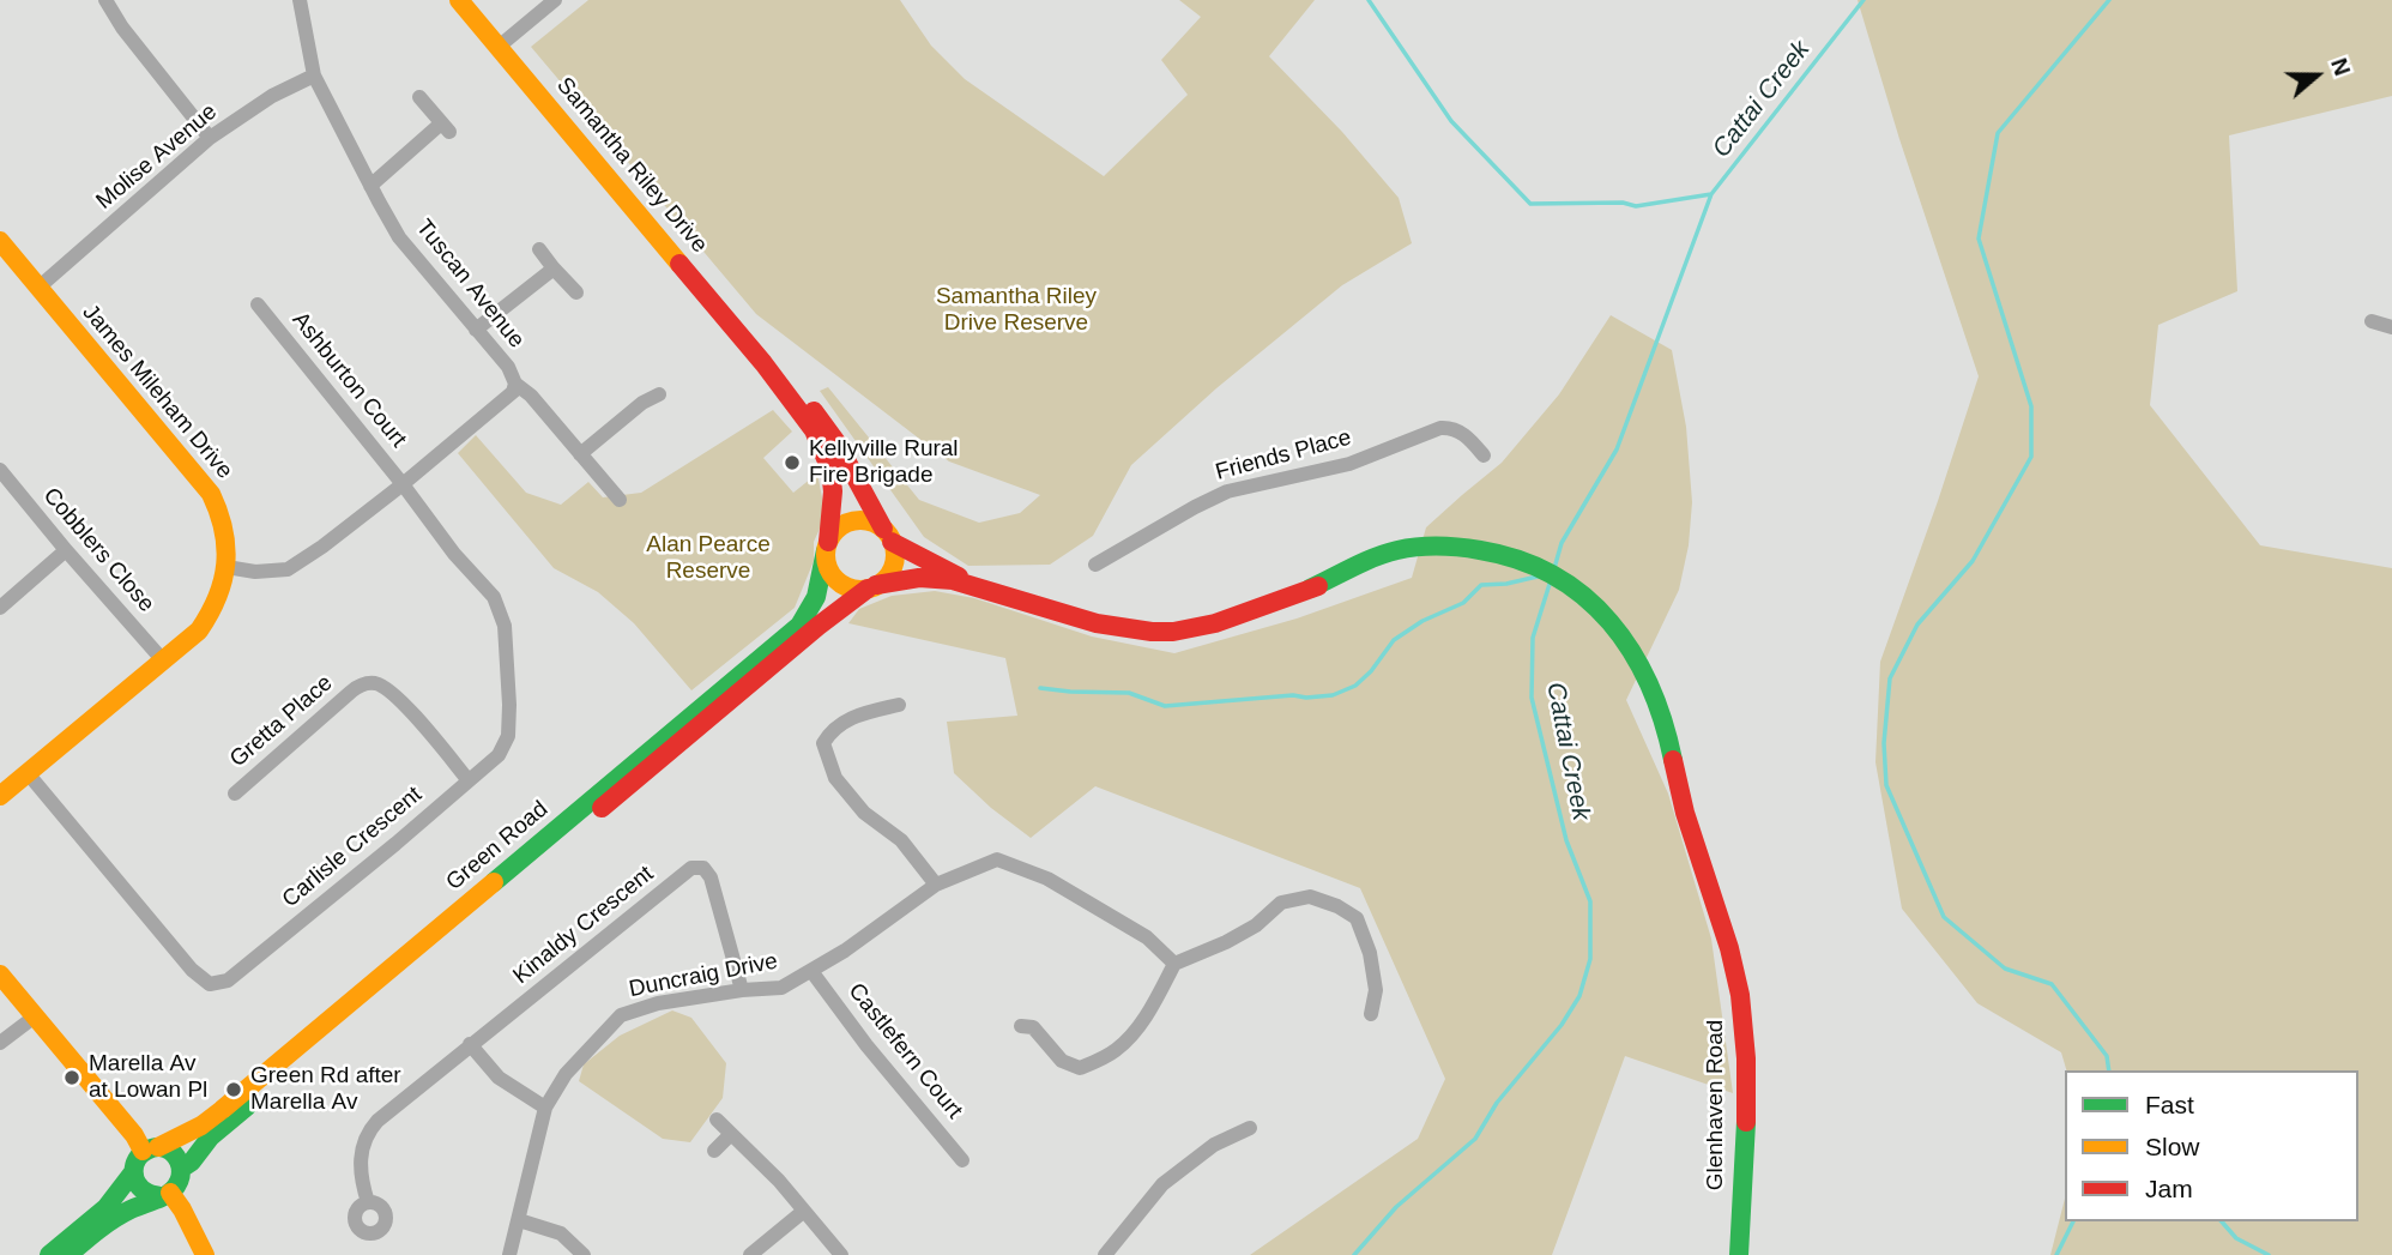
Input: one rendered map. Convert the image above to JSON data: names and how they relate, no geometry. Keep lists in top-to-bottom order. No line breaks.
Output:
{"streets":{"main road":["Samantha Riley Drive","James Mileham Drive","Green Road","Glenhaven Road"],"street":["Molise Avenue","Tuscan Avenue","Ashburton Court","Friends Place","Cobblers Close","Gretta Place","Carlisle Crescent","Kinaldy Crescent","Duncraig Drive","Castlefern Court"]},"crossings":[["Molise Avenue","Tuscan Avenue"],["Molise Avenue","James Mileham Drive"],["Samantha Riley Drive","Green Road"],["Samantha Riley Drive","Glenhaven Road"],["Tuscan Avenue","Ashburton Court"],["Tuscan Avenue","James Mileham Drive"],["Tuscan Avenue","Carlisle Crescent"],["Ashburton Court","Carlisle Crescent"],["James Mileham Drive","Cobblers Close"],["James Mileham Drive","Carlisle Crescent"],["Gretta Place","Carlisle Crescent"],["Green Road","Glenhaven Road"],["Kinaldy Crescent","Duncraig Drive"],["Duncraig Drive","Castlefern Court"]],"water":["Cattai Creek"],"parks":["Samantha Riley Drive Reserve","Alan Pearce Reserve"],"places":["Kellyville Rural Fire Brigade","Marella Av at Lowan Pl","Green Rd after Marella Av"],"legend":["Fast","Slow","Jam"],"north":"right"}
